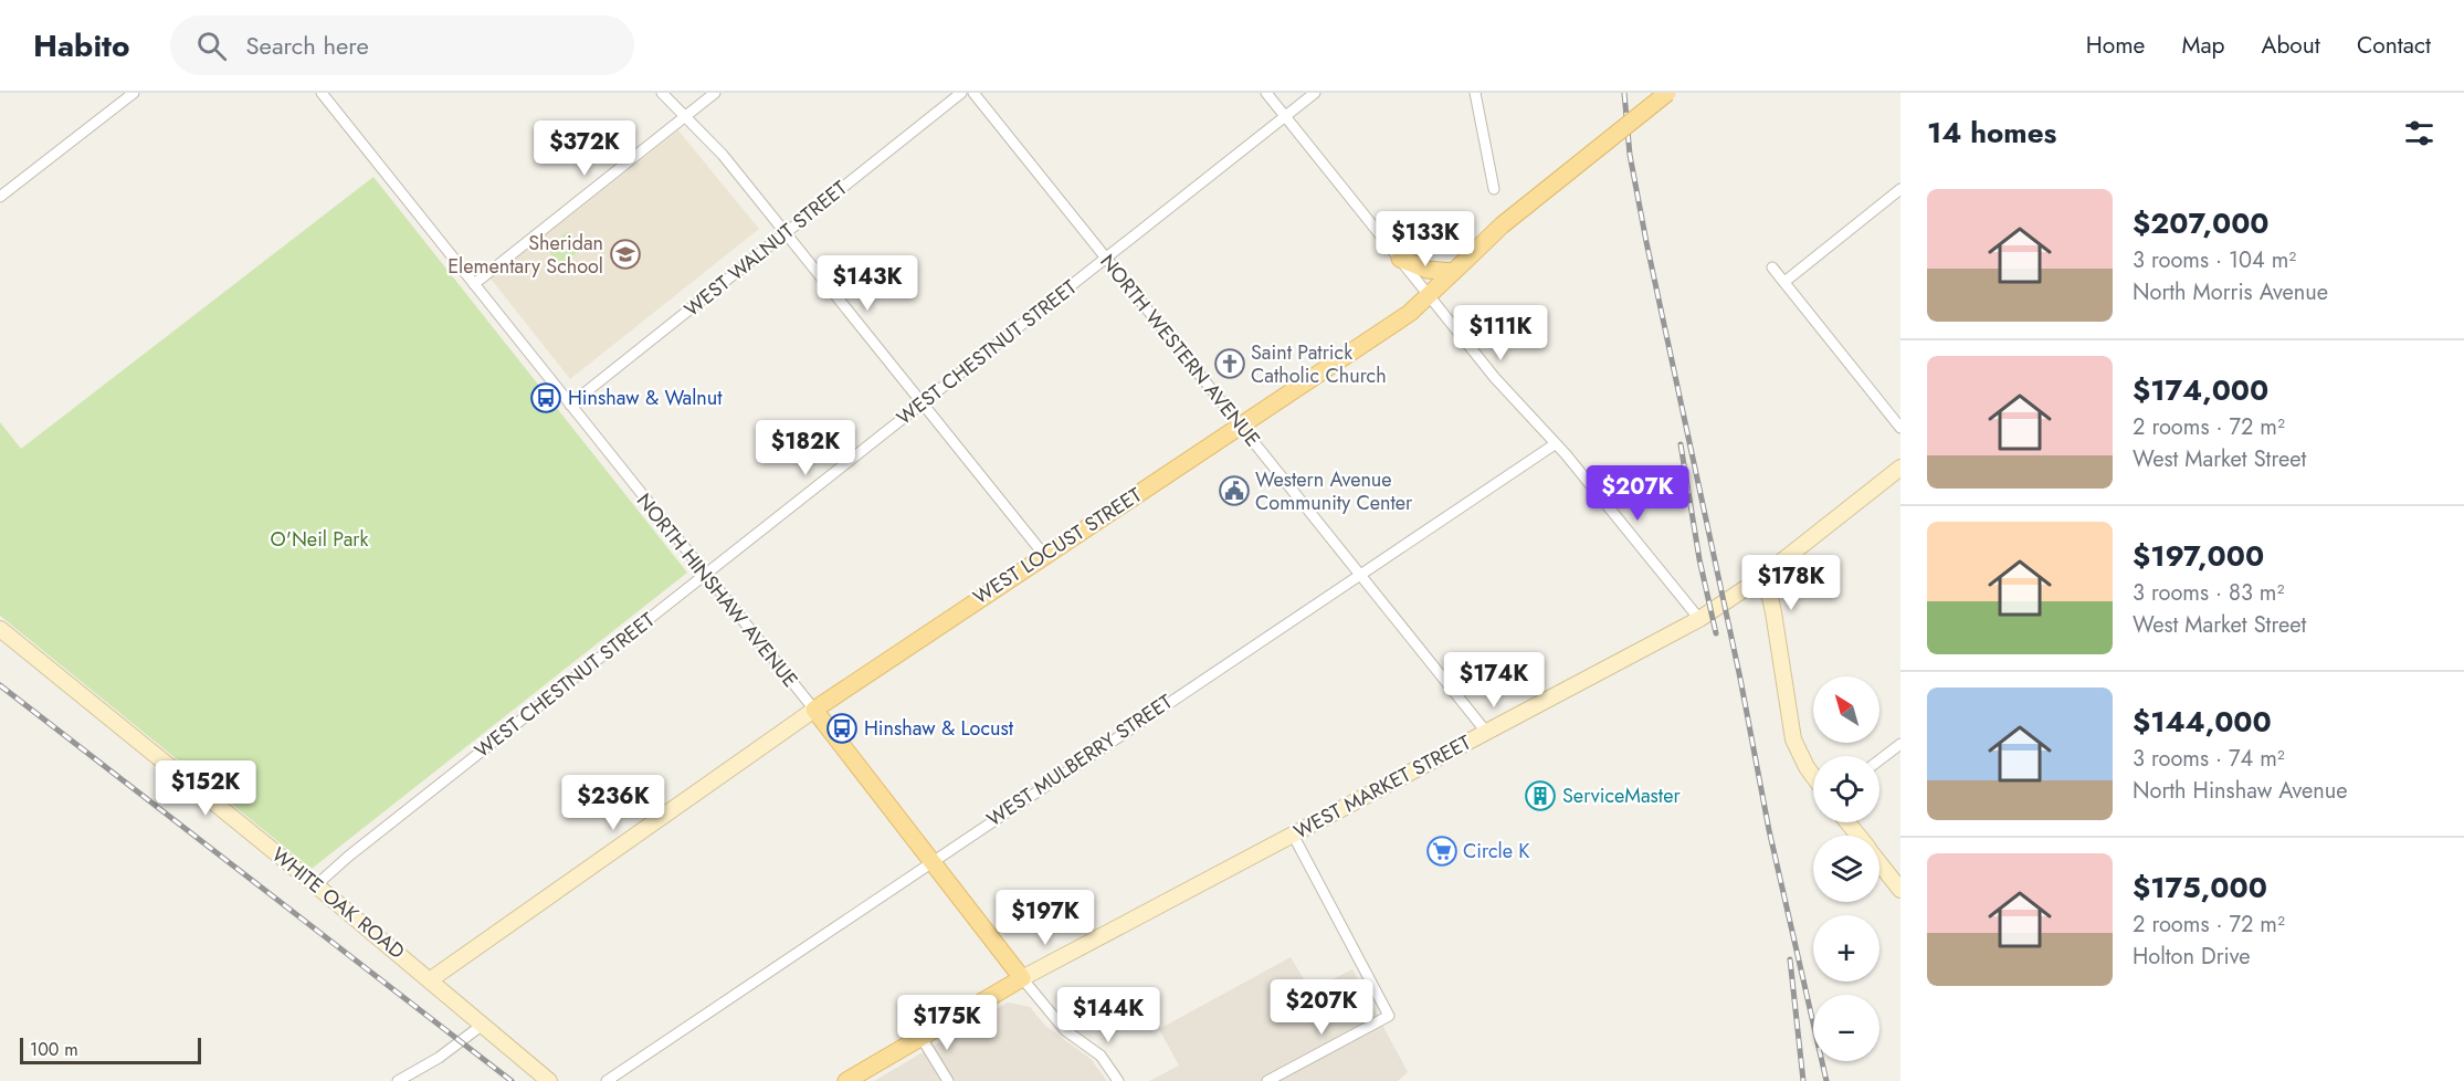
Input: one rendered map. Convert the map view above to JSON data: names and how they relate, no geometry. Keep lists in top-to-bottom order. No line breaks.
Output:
{"streets":{"main road":["WEST LOCUST STREET","NORTH HINSHAW AVENUE","WEST MARKET STREET"],"street":["WEST WALNUT STREET","NORTH WESTERN AVENUE","WEST CHESTNUT STREET","WEST MULBERRY STREET","WHITE OAK ROAD"]},"crossings":[["WEST WALNUT STREET","NORTH HINSHAW AVENUE"],["NORTH WESTERN AVENUE","WEST CHESTNUT STREET"],["NORTH WESTERN AVENUE","WEST LOCUST STREET"],["NORTH WESTERN AVENUE","WEST MULBERRY STREET"],["NORTH WESTERN AVENUE","WEST MARKET STREET"],["WEST CHESTNUT STREET","NORTH HINSHAW AVENUE"],["WEST CHESTNUT STREET","WHITE OAK ROAD"],["WEST LOCUST STREET","NORTH HINSHAW AVENUE"],["WEST LOCUST STREET","WHITE OAK ROAD"],["NORTH HINSHAW AVENUE","WEST MULBERRY STREET"],["NORTH HINSHAW AVENUE","WEST MARKET STREET"]],"parks":["O'Neil Park"],"places":{"school or university":["Sheridan Elementary School"],"church":["Saint Patrick Catholic Church"],"bus stop":["Hinshaw & Walnut","Hinshaw & Locust"],"public building":["Western Avenue Community Center"],"building":["ServiceMaster"],"supermarket":["Circle K"]},"scale_bar":"100 m","north":"top left","page":{"header":"Habito","search":"Search here","nav":["Home","Map","About","Contact"],"heading":"14 homes","price":["$372K","$133K","$143K","$111K","$182K","$207K","$178K","$174K","$152K","$236K","$197K","$207K","$144K","$175K"],"list":[{"name":"$207,000","note":"3 rooms · 104 m² · North Morris Avenue"},{"name":"$174,000","note":"2 rooms · 72 m² · West Market Street"},{"name":"$197,000","note":"3 rooms · 83 m² · West Market Street"},{"name":"$144,000","note":"3 rooms · 74 m² · North Hinshaw Avenue"},{"name":"$175,000","note":"2 rooms · 72 m² · Holton Drive"}],"map_buttons":["+","−"],"scale":"100 m"}}
